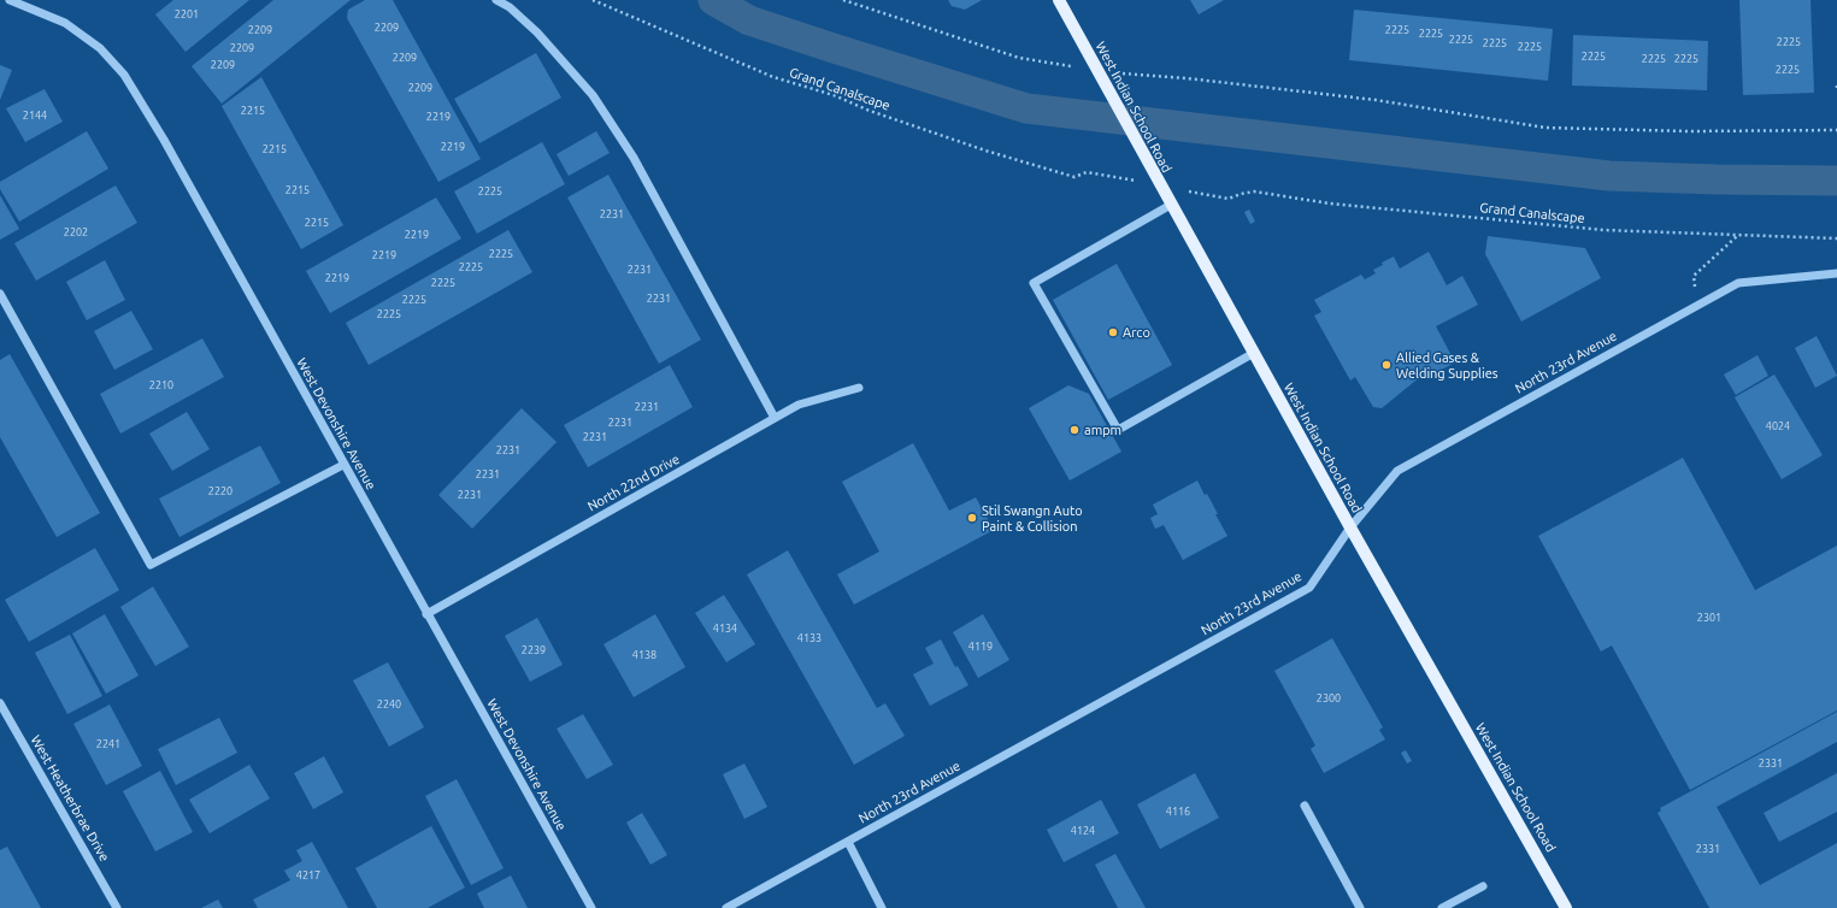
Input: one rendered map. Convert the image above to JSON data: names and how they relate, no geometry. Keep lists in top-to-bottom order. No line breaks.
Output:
{"streets":{"main road":["West Indian School Road"],"street":["North 23rd Avenue","West Devonshire Avenue","North 22nd Drive","West Heatherbrae Drive"],"path":["Grand Canalscape"]},"crossings":[["West Indian School Road","North 23rd Avenue"],["West Devonshire Avenue","North 22nd Drive"]],"places":["Arco","Allied Gases & Welding Supplies","ampm","Stil Swangn Auto Paint & Collision"],"house_numbers":["2201","2209","2209","2225","2225","2225","2225","2225","2225","2209","2225","2209","2225","2225","2209","2225","2209","2215","2144","2219","2219","2215","2215","2225","2231","2215","2202","2219","2225","2219","2225","2231","2219","2225","2231","2225","2225","2210","2231","2231","4024","2231","2231","2231","2220","2231","2301","4134","4133","4119","2239","4138","2300","2240","2241","2331","4116","4124","2331","4217"]}
